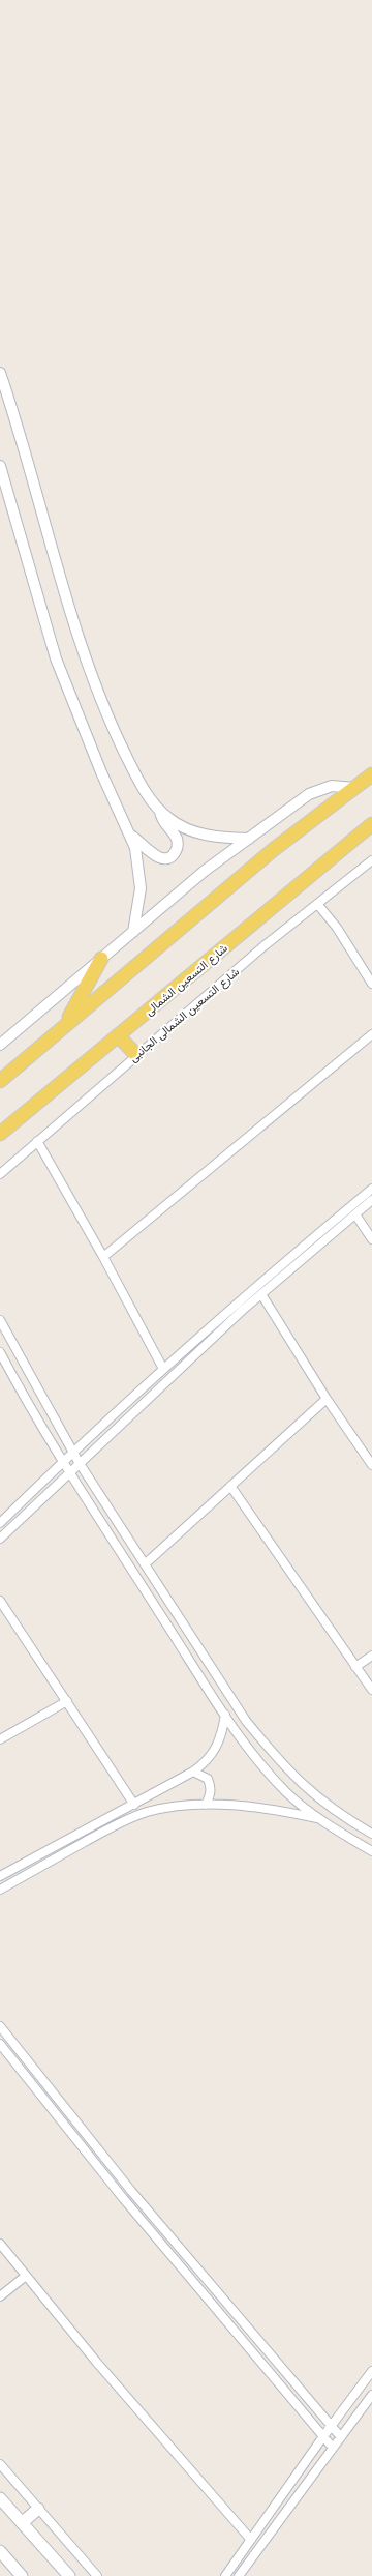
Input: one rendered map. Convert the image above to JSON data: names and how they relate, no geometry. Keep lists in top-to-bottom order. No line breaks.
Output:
{"streets":{"main road":["شارع التسعين الشمالى"],"street":["شارع التسعين الشمالى الجانبى"]}}
